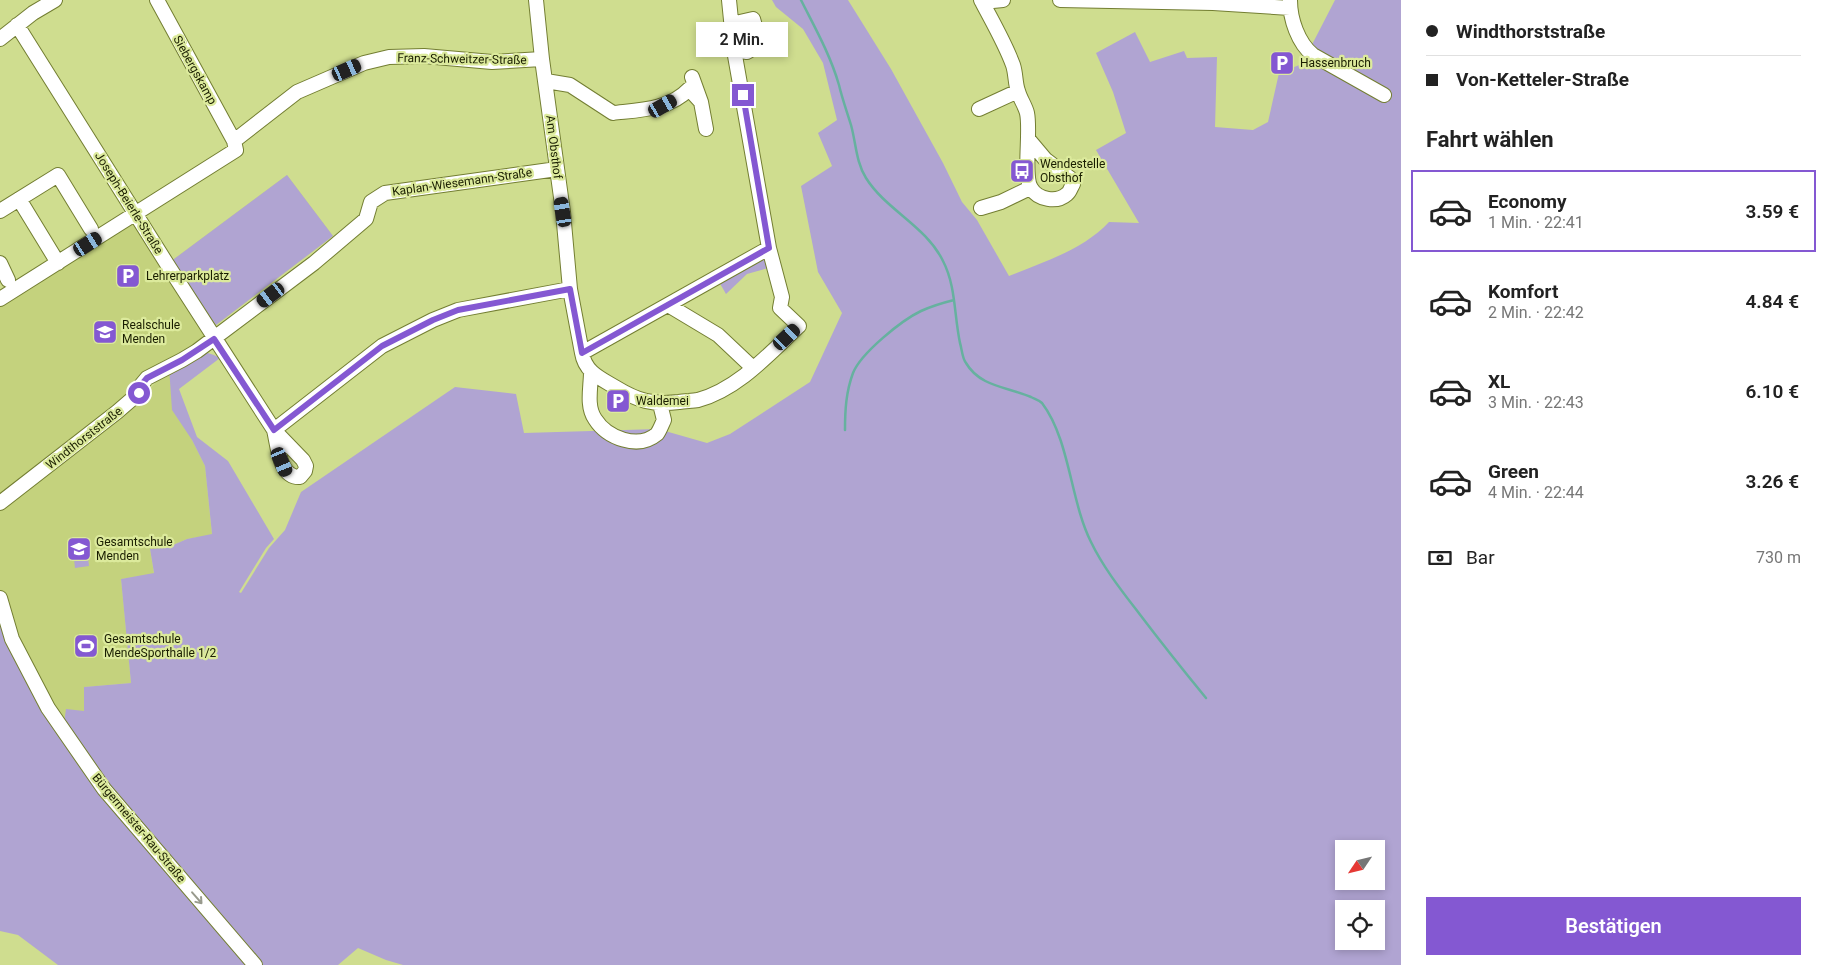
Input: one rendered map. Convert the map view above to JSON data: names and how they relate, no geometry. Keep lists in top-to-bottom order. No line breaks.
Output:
{"streets":{"street":["Franz-Schweitzer-Straße","Siebergskamp","Am Obsthof","Kaplan-Wiesemann-Straße","Joseph-Beierle-Straße","Windthorststraße","Bürgermeister-Rau-Straße"]},"crossings":[["Franz-Schweitzer-Straße","Siebergskamp"],["Franz-Schweitzer-Straße","Am Obsthof"],["Franz-Schweitzer-Straße","Joseph-Beierle-Straße"],["Am Obsthof","Kaplan-Wiesemann-Straße"],["Am Obsthof","Joseph-Beierle-Straße"],["Kaplan-Wiesemann-Straße","Joseph-Beierle-Straße"],["Kaplan-Wiesemann-Straße","Windthorststraße"],["Joseph-Beierle-Straße","Windthorststraße"]],"one_way":["Bürgermeister-Rau-Straße"],"places":{"parking":["Hassenbruch","Lehrerparkplatz","Waldemei"],"bus stop":["Wendestelle Obsthof"],"school or university":["Realschule Menden","Gesamtschule Menden"],"sports":["Gesamtschule MendeSporthalle 1/2"]},"north":"bottom left","page":{"banner":["Windthorststraße","Von-Ketteler-Straße"],"bubble":"2 Min.","heading":"Fahrt wählen","list":[{"name":"Economy","note":"1 Min. · 22:41","value":"3.59 €"},{"name":"Komfort","note":"2 Min. · 22:42","value":"4.84 €"},{"name":"XL","note":"3 Min. · 22:43","value":"6.10 €"},{"name":"Green","note":"4 Min. · 22:44","value":"3.26 €"}],"pay":["Bar","730 m"],"buttons":"Bestätigen"}}
